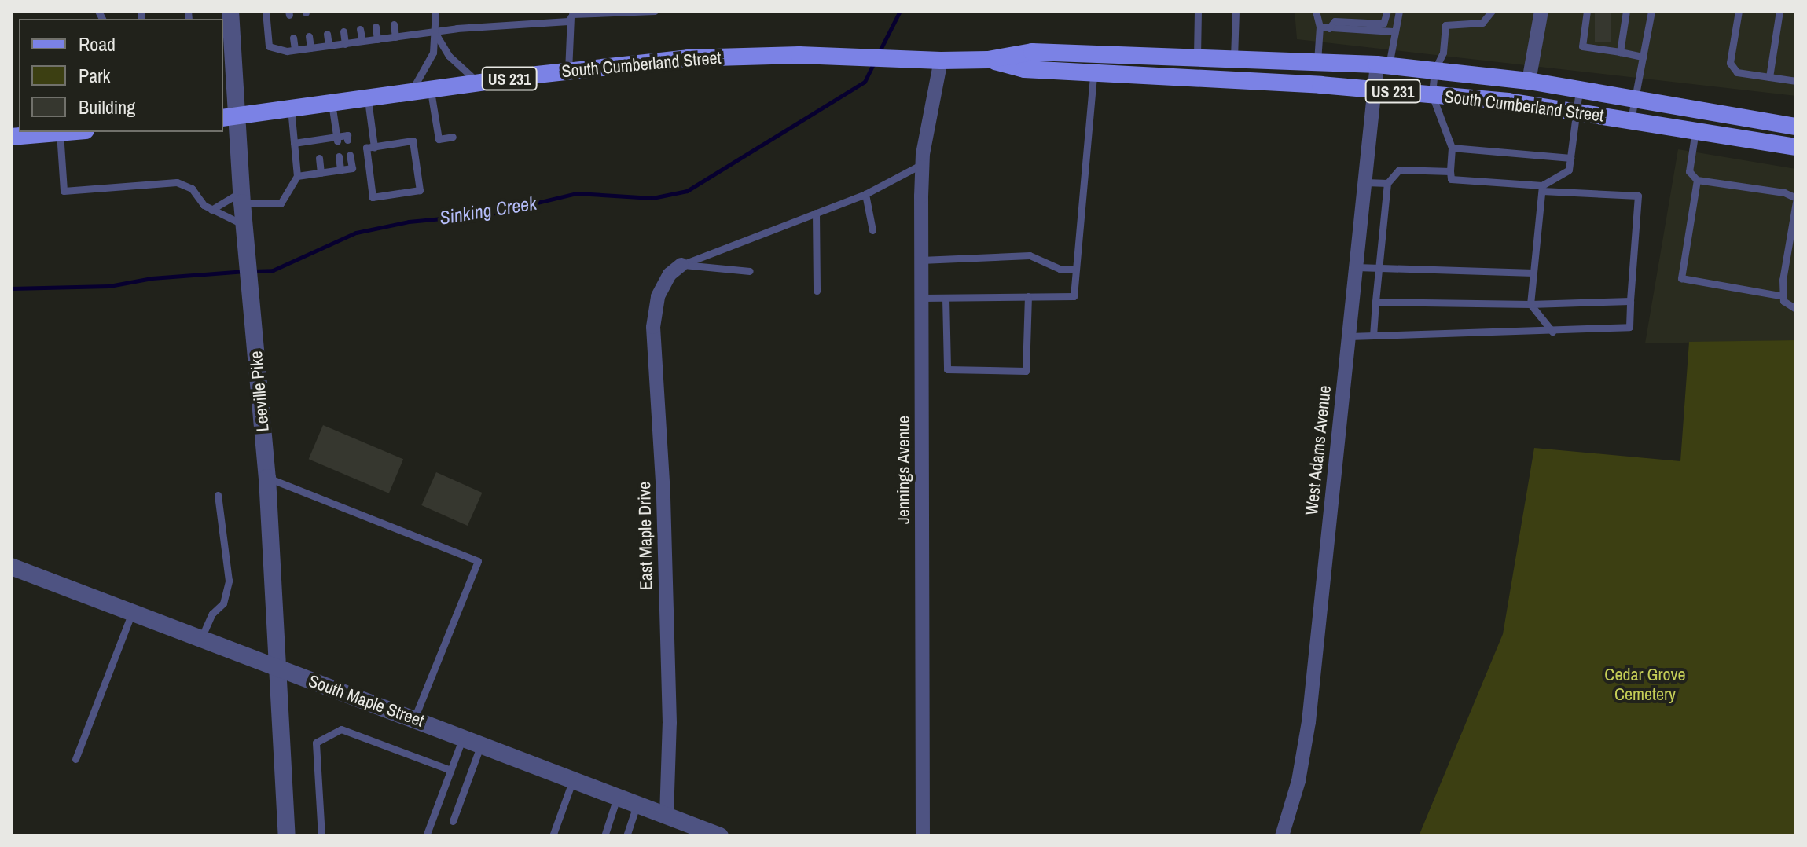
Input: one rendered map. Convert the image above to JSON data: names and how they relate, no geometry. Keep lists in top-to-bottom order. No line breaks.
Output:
{"streets":{"main road":["South Cumberland Street","US 231"],"street":["Leeville Pike","West Adams Avenue","Jennings Avenue","East Maple Drive","South Maple Street"]},"crossings":[["South Cumberland Street","Leeville Pike"],["South Cumberland Street","West Adams Avenue"],["South Cumberland Street","Jennings Avenue"],["Leeville Pike","South Maple Street"],["East Maple Drive","South Maple Street"]],"water":["Sinking Creek"],"parks":["Cedar Grove Cemetery"],"legend":["Road","Park","Building"]}
